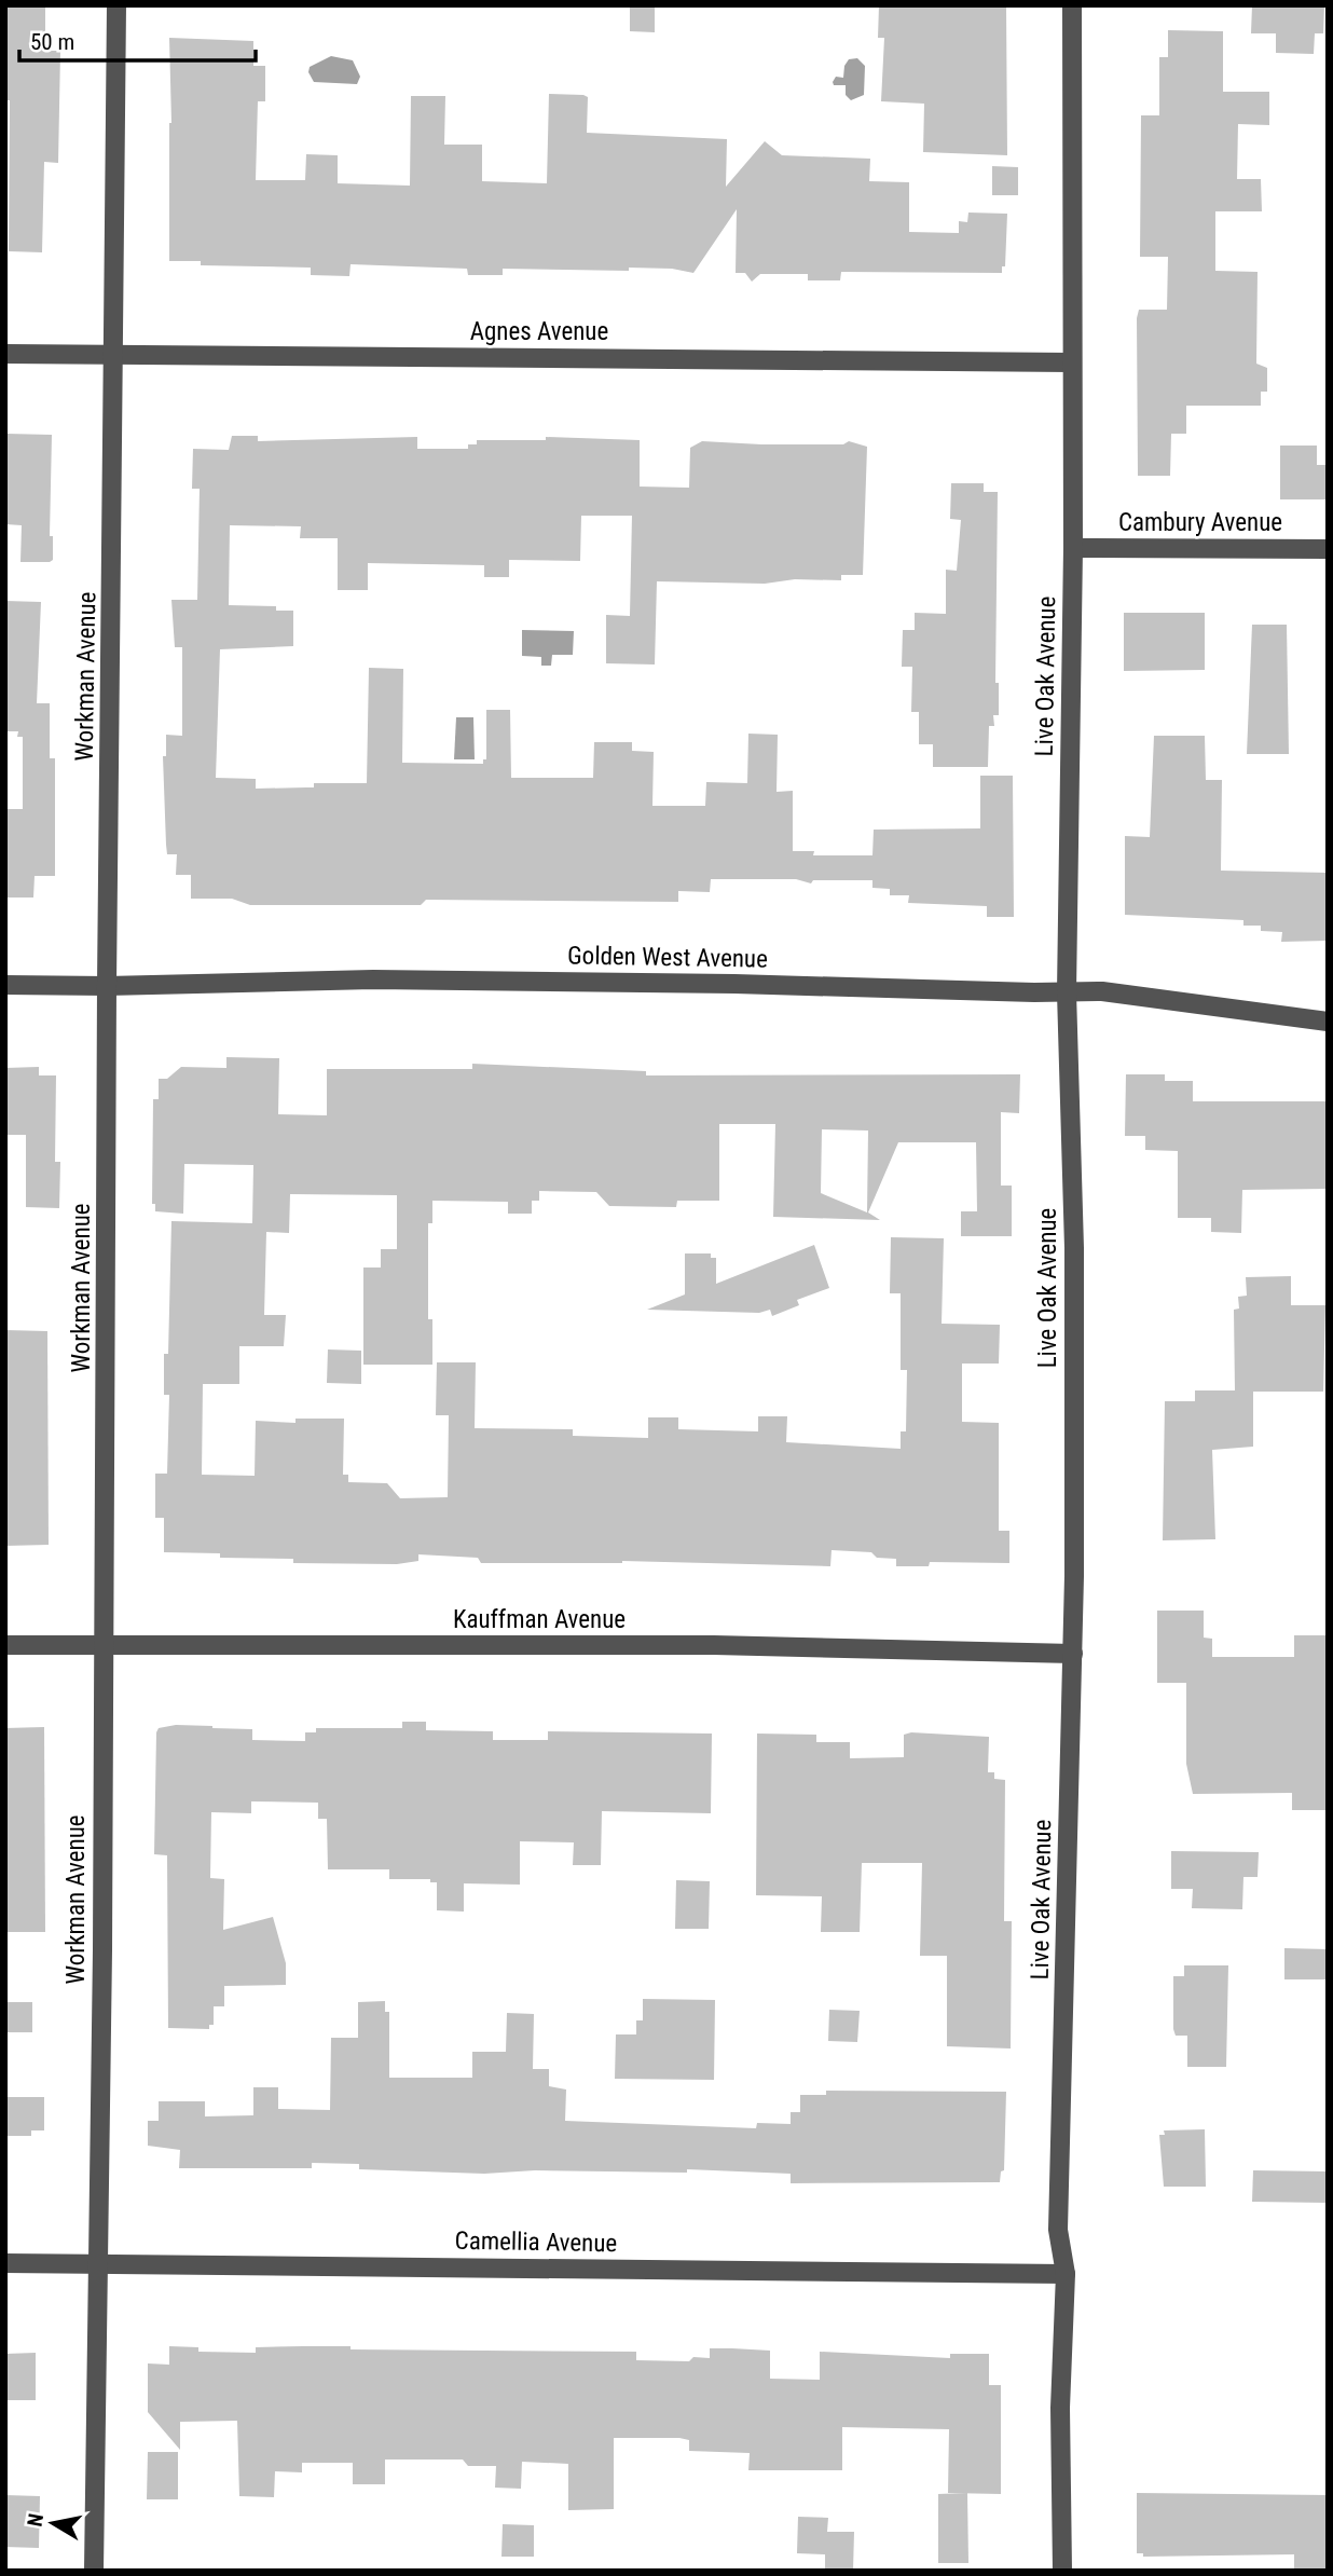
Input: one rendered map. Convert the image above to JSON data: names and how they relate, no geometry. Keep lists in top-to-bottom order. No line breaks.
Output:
{"streets":{"street":["Agnes Avenue","Cambury Avenue","Workman Avenue","Live Oak Avenue","Golden West Avenue","Kauffman Avenue","Camellia Avenue"]},"crossings":[["Agnes Avenue","Workman Avenue"],["Agnes Avenue","Live Oak Avenue"],["Cambury Avenue","Live Oak Avenue"],["Workman Avenue","Golden West Avenue"],["Workman Avenue","Kauffman Avenue"],["Workman Avenue","Camellia Avenue"],["Live Oak Avenue","Golden West Avenue"],["Live Oak Avenue","Kauffman Avenue"],["Live Oak Avenue","Camellia Avenue"]],"scale_bar":"50 m","north":"left"}
